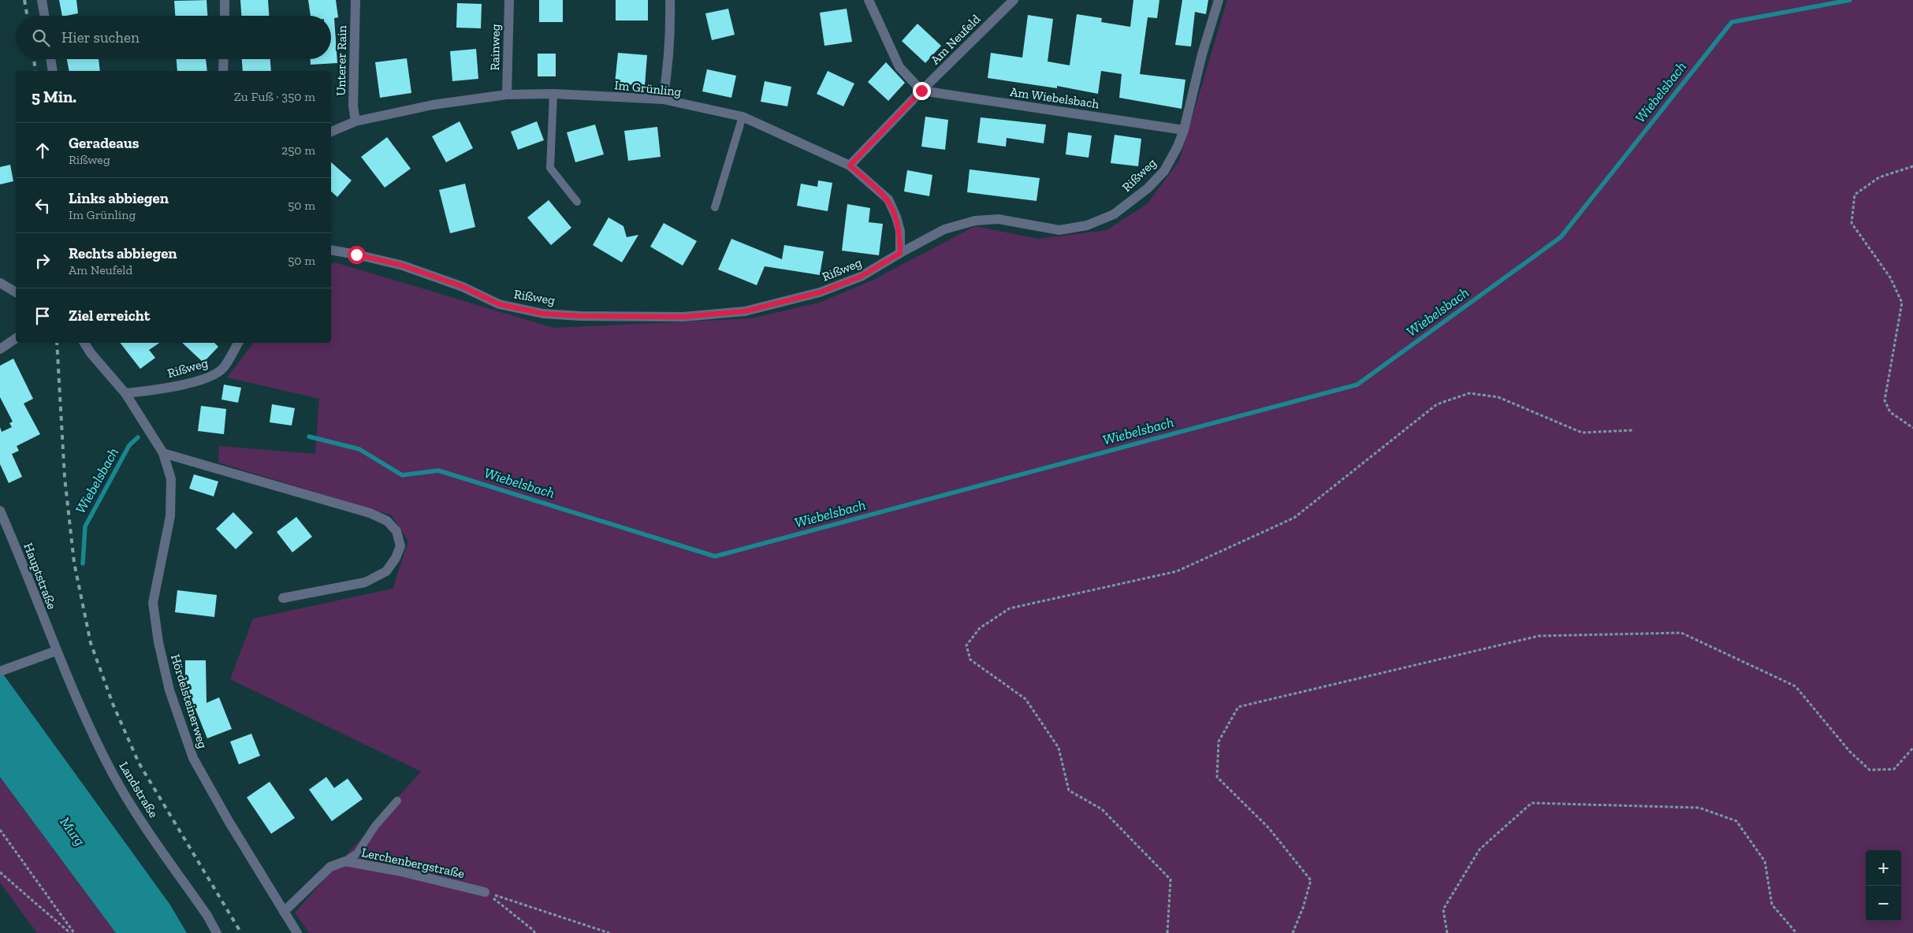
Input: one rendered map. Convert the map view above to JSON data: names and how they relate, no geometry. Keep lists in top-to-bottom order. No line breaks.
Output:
{"streets":{"street":["Am Neufeld","Rainweg","Unterer Rain","Im Grünling","Am Wiebelsbach","Rißweg","Hauptstraße","Hördelsteinerweg","Landstraße","Lerchenbergstraße"]},"crossings":[["Am Neufeld","Im Grünling"],["Am Neufeld","Am Wiebelsbach"],["Rainweg","Im Grünling"],["Unterer Rain","Im Grünling"],["Im Grünling","Rißweg"],["Am Wiebelsbach","Rißweg"],["Rißweg","Hördelsteinerweg"],["Hauptstraße","Landstraße"],["Hördelsteinerweg","Lerchenbergstraße"]],"water":["Wiebelsbach","Murg"],"page":{"search":"Hier suchen","heading":["5 Min.","Zu Fuß · 350 m"],"list":[["Geradeaus","Rißweg","250 m"],["Links abbiegen","Im Grünling","50 m"],["Rechts abbiegen","Am Neufeld","50 m"],"Ziel erreicht"],"map_buttons":["+","−"]}}
